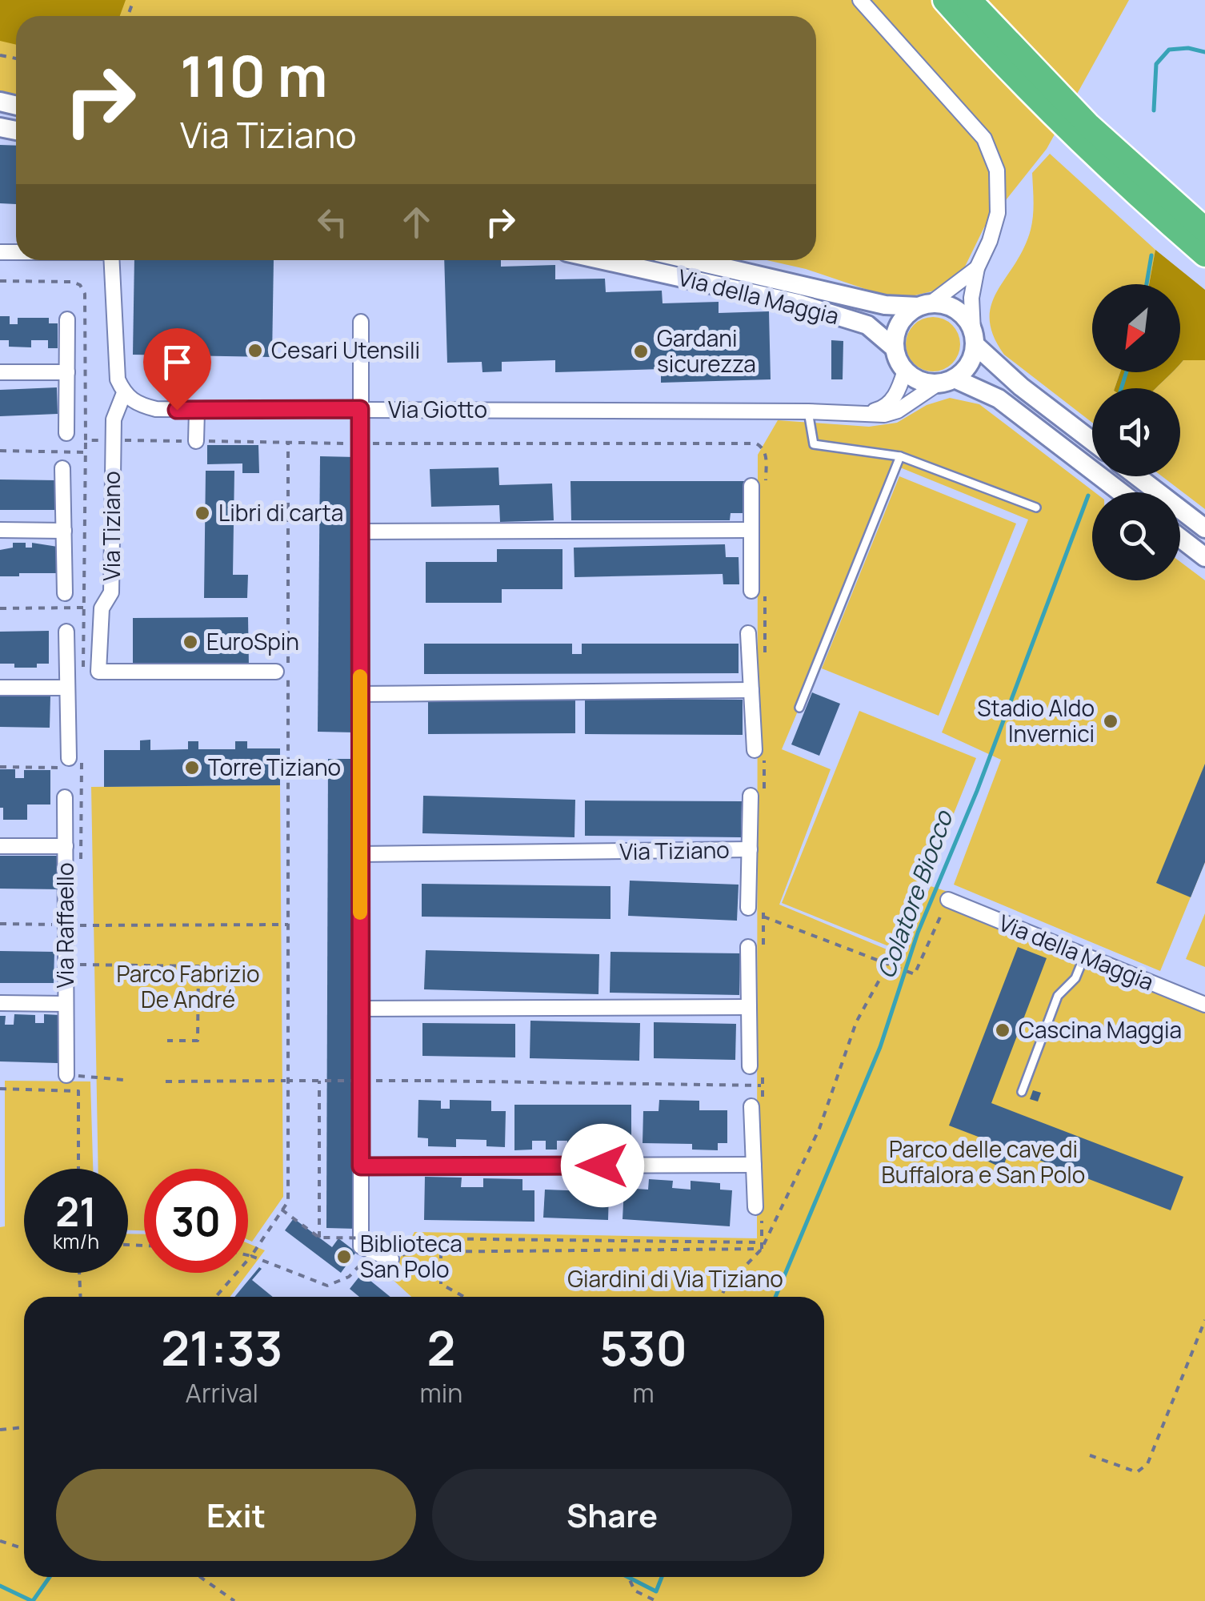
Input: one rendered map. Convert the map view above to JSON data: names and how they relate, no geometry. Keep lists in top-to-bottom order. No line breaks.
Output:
{"streets":{"street":["Via della Maggia","Via Giotto","Via Tiziano","Via Raffaello"]},"crossings":[["Via della Maggia","Via Giotto"],["Via Giotto","Via Tiziano"]],"water":["Colatore Biocco"],"parks":["Parco Fabrizio De André","Parco delle cave di Buffalora e San Polo","Giardini di Via Tiziano"],"places":["Cesari Utensili","Gardani sicurezza","Libri di carta","EuroSpin","Stadio Aldo Invernici","Torre Tiziano","Cascina Maggia","Biblioteca San Polo"],"north":"bottom left","page":{"turn":["110 m","Via Tiziano"],"speed":"21 km/h","limit":"30","eta":["21:33","Arrival","2","min","530","m"],"buttons":["Exit","Share"]}}
